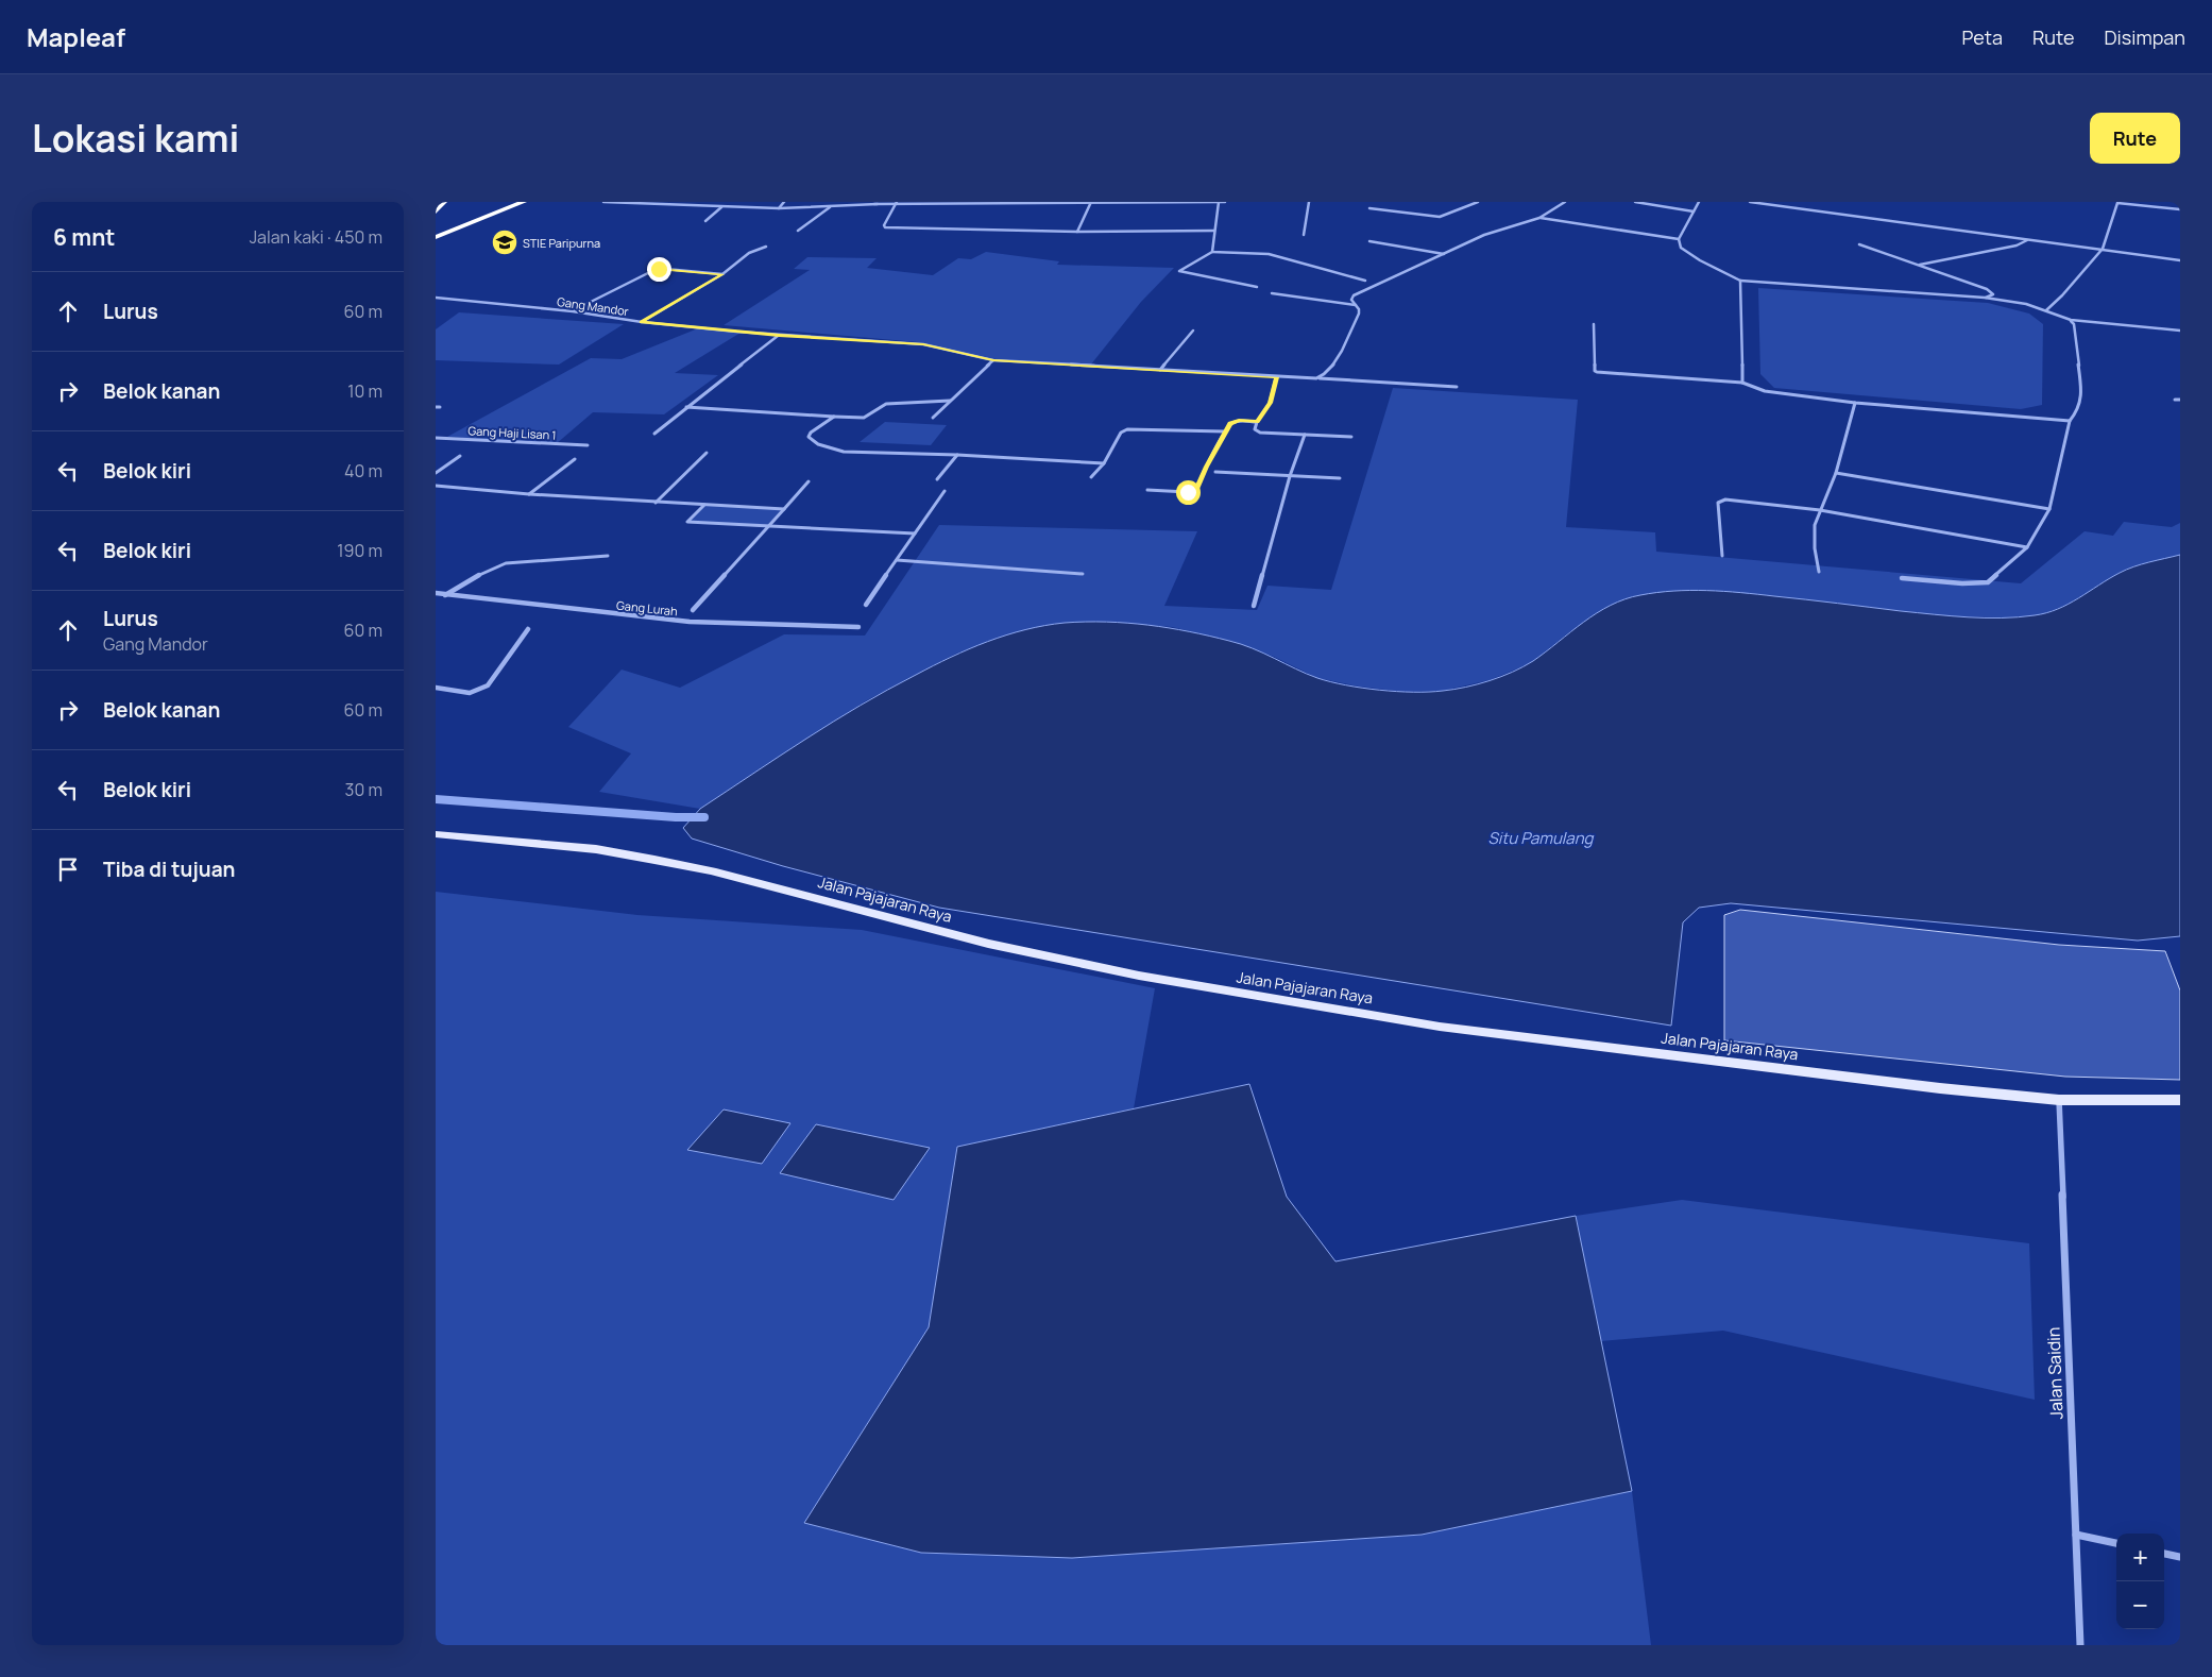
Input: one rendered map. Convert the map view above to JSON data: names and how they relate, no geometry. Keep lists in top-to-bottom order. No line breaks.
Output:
{"streets":{"main road":["Jalan Pajajaran Raya"],"street":["Gang Mandor","Gang Haji Lisan 1","Gang Lurah","Jalan Saidin"]},"crossings":[["Jalan Pajajaran Raya","Jalan Saidin"]],"water":["Situ Pamulang"],"places":{"school or university":["STIE Paripurna"]},"page":{"header":"Mapleaf","nav":["Peta","Rute","Disimpan"],"title":"Lokasi kami","buttons":"Rute","heading":["6 mnt","Jalan kaki · 450 m"],"list":[["Lurus","60 m"],["Belok kanan","10 m"],["Belok kiri","40 m"],["Belok kiri","190 m"],["Lurus","Gang Mandor","60 m"],["Belok kanan","60 m"],["Belok kiri","30 m"],"Tiba di tujuan"],"map_buttons":["+","−"]}}
